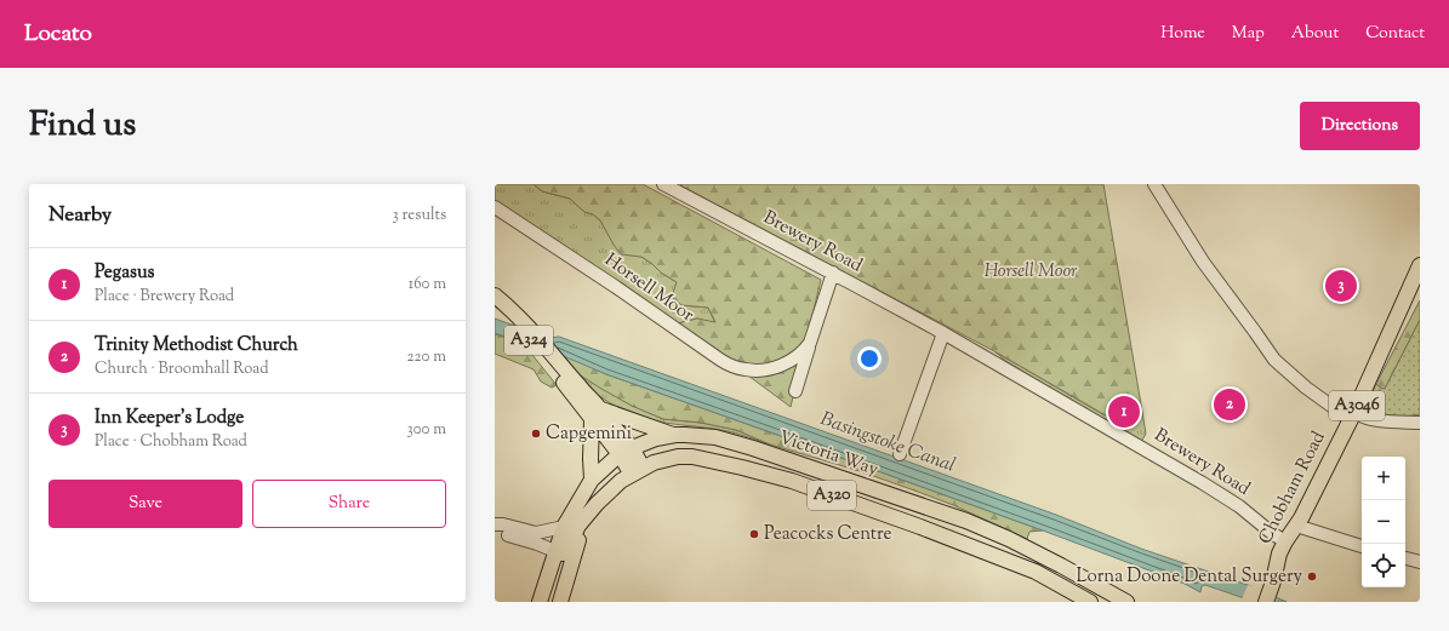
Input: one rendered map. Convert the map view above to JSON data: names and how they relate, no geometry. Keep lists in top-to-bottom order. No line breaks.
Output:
{"streets":{"main road":["A324","A3046","Victoria Way","Chobham Road","A320"],"street":["Brewery Road","Horsell Moor"]},"crossings":[["Brewery Road","Horsell Moor"],["Brewery Road","Chobham Road"],["A324","Victoria Way"]],"water":["Basingstoke Canal"],"parks":["Horsell Moor"],"places":["Capgemini","Peacocks Centre","Lorna Doone Dental Surgery"],"page":{"header":"Locato","nav":["Home","Map","About","Contact"],"title":"Find us","buttons":["Directions",["Save","Share"]],"heading":["Nearby","3 results"],"list":[{"mark":"1","name":"Pegasus","note":"Place · Brewery Road","value":"160 m"},{"mark":"2","name":"Trinity Methodist Church","note":"Church · Broomhall Road","value":"220 m"},{"mark":"3","name":"Inn Keeper's Lodge","note":"Place · Chobham Road","value":"300 m"}],"pins":["3","2","1"],"map_buttons":["+","−"]}}
